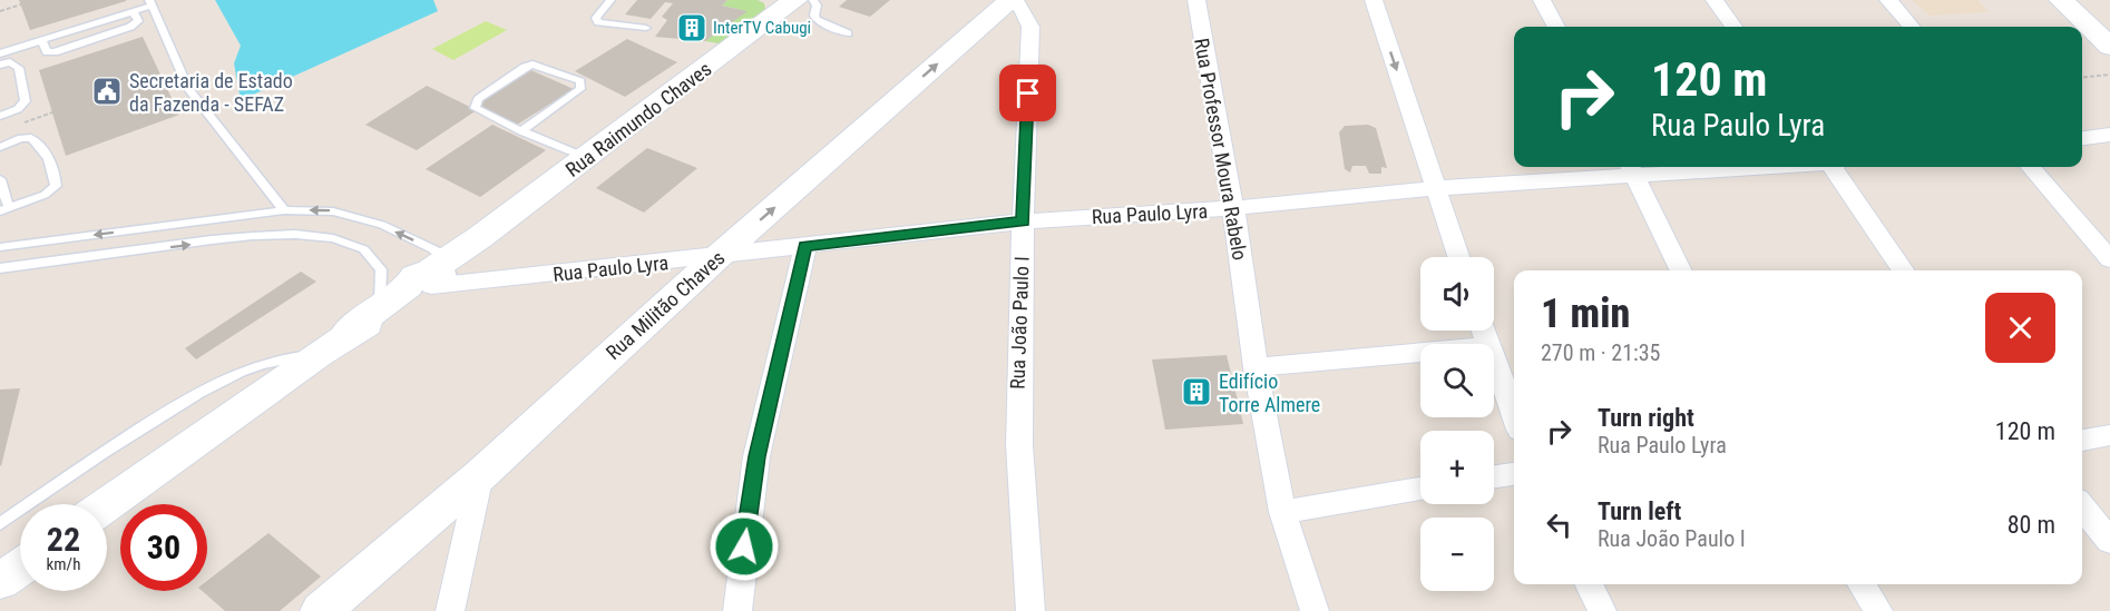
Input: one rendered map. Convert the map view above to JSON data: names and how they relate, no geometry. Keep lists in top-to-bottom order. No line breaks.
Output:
{"streets":{"street":["Rua Raimundo Chaves","Rua Professor Moura Rabelo","Rua Paulo Lyra","Rua Militão Chaves","Rua João Paulo I"]},"crossings":[["Rua Raimundo Chaves","Rua Paulo Lyra"],["Rua Professor Moura Rabelo","Rua Paulo Lyra"],["Rua Paulo Lyra","Rua Militão Chaves"],["Rua Paulo Lyra","Rua João Paulo I"],["Rua Militão Chaves","Rua João Paulo I"]],"one_way":["Rua Militão Chaves"],"places":{"building":["InterTV Cabugi","Edifício Torre Almere"],"public building":["Secretaria de Estado da Fazenda - SEFAZ"]},"page":{"turn":["120 m","Rua Paulo Lyra"],"map_buttons":["+","−"],"heading":["1 min","270 m · 21:35"],"list":[{"name":"Turn right","note":"Rua Paulo Lyra","value":"120 m"},{"name":"Turn left","note":"Rua João Paulo I","value":"80 m"}],"speed":"22 km/h","limit":"30"}}
